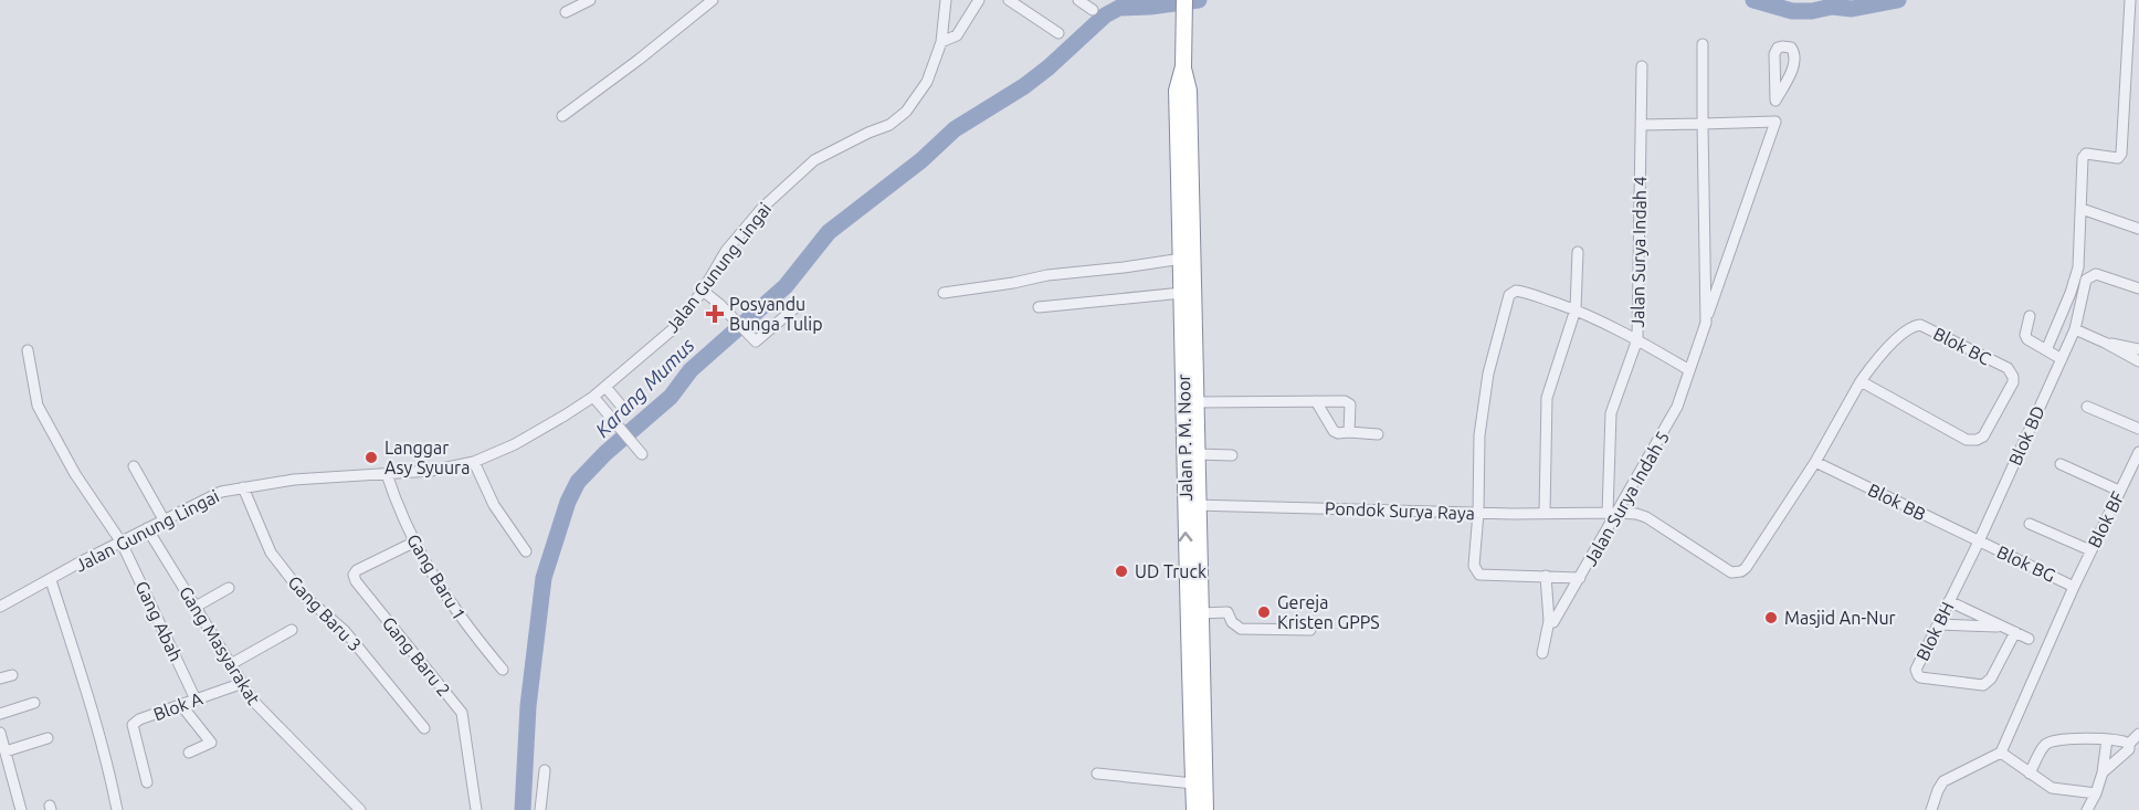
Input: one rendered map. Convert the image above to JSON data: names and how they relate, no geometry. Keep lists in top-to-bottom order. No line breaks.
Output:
{"streets":{"highway":["Jalan P. M. Noor"],"street":["Jalan Surya Indah 4","Jalan Gunung Lingai","Blok BC","Blok BD","Jalan Surya Indah 5","Blok BB","Pondok Surya Raya","Blok BF","Blok BG","Gang Baru 1","Gang Baru 3","Gang Abah","Blok BH","Gang Masyarakat","Gang Baru 2","Blok A"]},"crossings":[["Jalan Surya Indah 4","Blok BC"],["Jalan Surya Indah 4","Jalan Surya Indah 5"],["Jalan Surya Indah 4","Pondok Surya Raya"],["Jalan Gunung Lingai","Gang Baru 1"],["Jalan Gunung Lingai","Gang Baru 3"],["Jalan Gunung Lingai","Gang Abah"],["Jalan Gunung Lingai","Gang Masyarakat"],["Blok BC","Jalan Surya Indah 5"],["Blok BC","Blok BB"],["Blok BC","Pondok Surya Raya"],["Blok BD","Blok BB"],["Blok BD","Blok BG"],["Blok BD","Blok BH"],["Jalan P. M. Noor","Pondok Surya Raya"],["Jalan Surya Indah 5","Pondok Surya Raya"],["Blok BB","Blok BG"],["Blok BB","Blok BH"],["Blok BF","Blok BG"],["Blok BG","Blok BH"],["Gang Baru 1","Gang Baru 2"],["Gang Abah","Blok A"],["Gang Masyarakat","Blok A"]],"water":["Karang Mumus"],"places":{"health":["Posyandu Bunga Tulip"],"other":["Langgar Asy Syuura","UD Truck","Gereja Kristen GPPS","Masjid An-Nur"]}}
